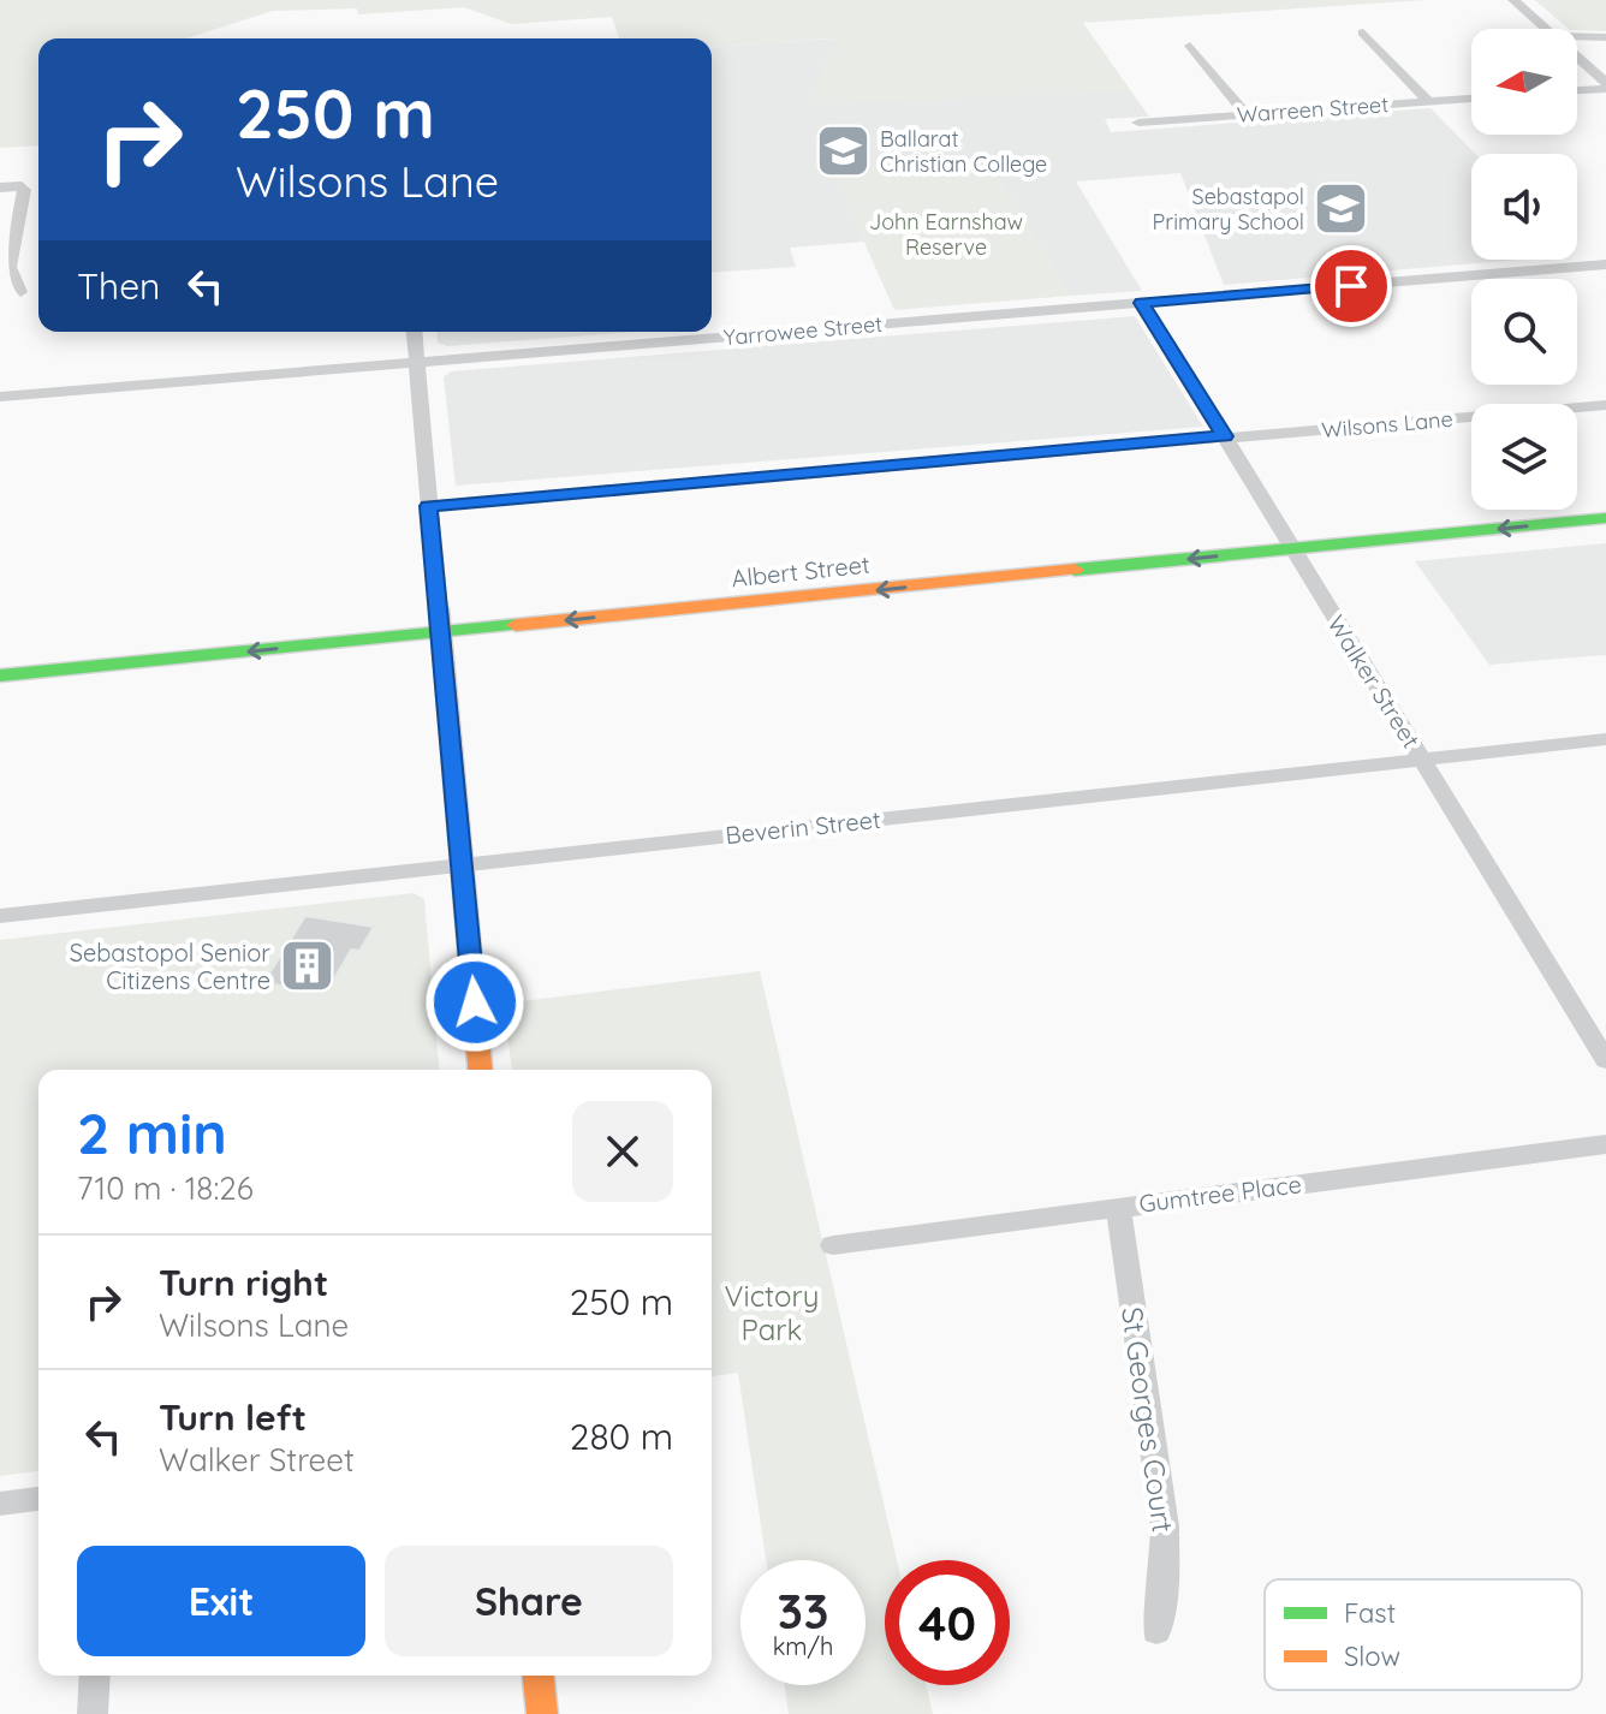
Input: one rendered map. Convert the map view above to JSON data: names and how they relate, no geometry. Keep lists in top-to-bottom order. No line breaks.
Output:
{"streets":{"main road":["Albert Street"],"street":["Warreen Street","Yarrowee Street","Wilsons Lane","Walker Street","Beverin Street","Gumtree Place","St Georges Court"]},"crossings":[["Yarrowee Street","Walker Street"],["Wilsons Lane","Walker Street"],["Albert Street","Walker Street"],["Walker Street","Beverin Street"],["Gumtree Place","St Georges Court"]],"one_way":["Albert Street"],"parks":["John Earnshaw Reserve","Victory Park"],"places":{"school or university":["Ballarat Christian College","Sebastapol Primary School"],"building":["Sebastopol Senior Citizens Centre"]},"legend":["Fast","Slow"],"north":"left","page":{"turn":["250 m","Wilsons Lane"],"then":"Then","heading":["2 min","710 m · 18:26"],"list":[{"name":"Turn right","note":"Wilsons Lane","value":"250 m"},{"name":"Turn left","note":"Walker Street","value":"280 m"}],"buttons":["Exit","Share"],"speed":"33 km/h","limit":"40"}}
